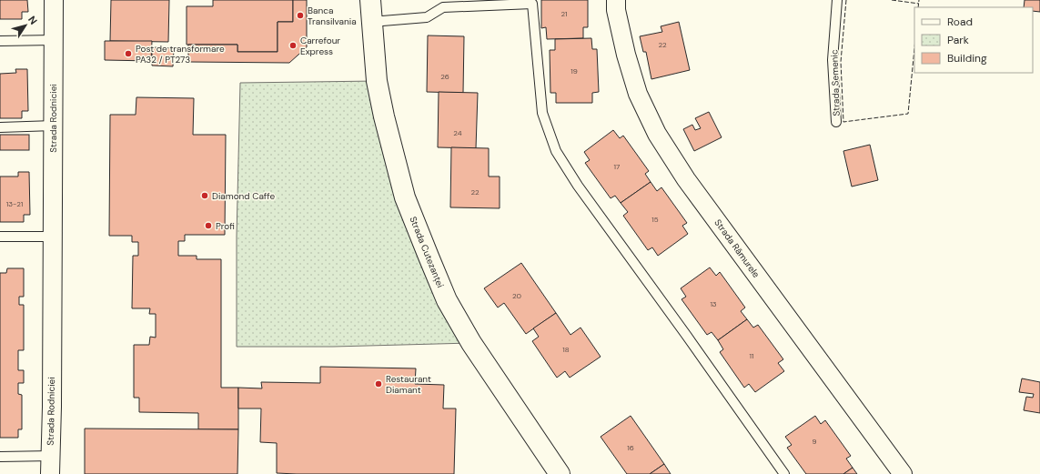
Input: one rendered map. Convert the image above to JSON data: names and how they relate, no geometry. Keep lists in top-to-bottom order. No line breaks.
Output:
{"streets":{"street":["Strada Rodniciei","Strada Rămurele","Strada Cutezanței"],"lane":["Strada Semenic"]},"places":["Banca Transilvania","Carrefour Express","Post de transformare PA32 / PT273","Diamond Caffe","Profi","Restaurant Diamant"],"house_numbers":["21","22","19","26","24","17","22","13-21","15","20","13","18","11","9","16"],"legend":["Road","Park","Building"],"north":"top right"}
